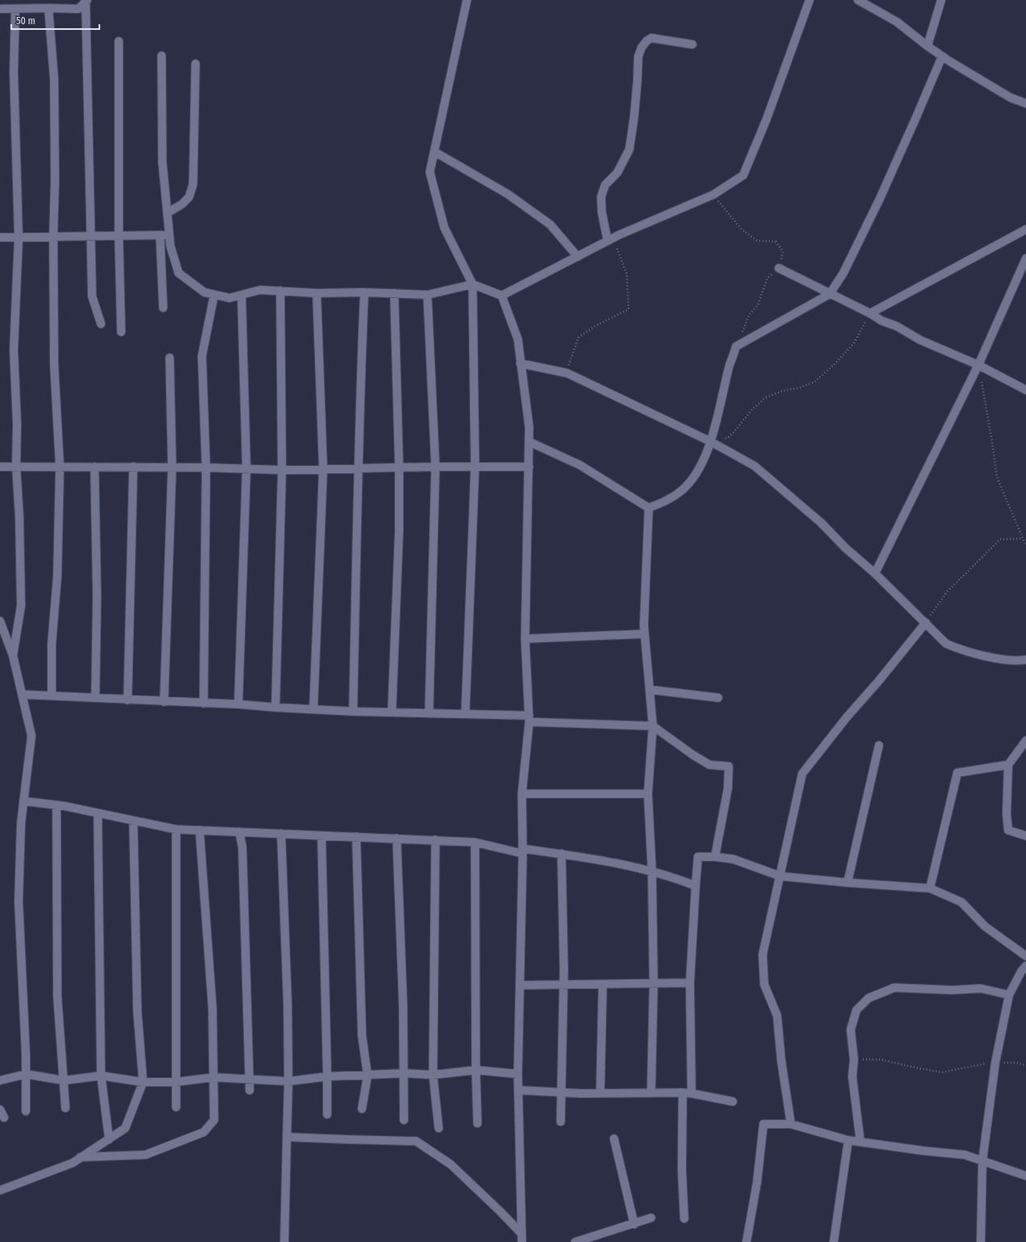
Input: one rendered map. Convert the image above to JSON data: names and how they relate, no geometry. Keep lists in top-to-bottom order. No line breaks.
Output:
{"scale_bar":"50 m"}
